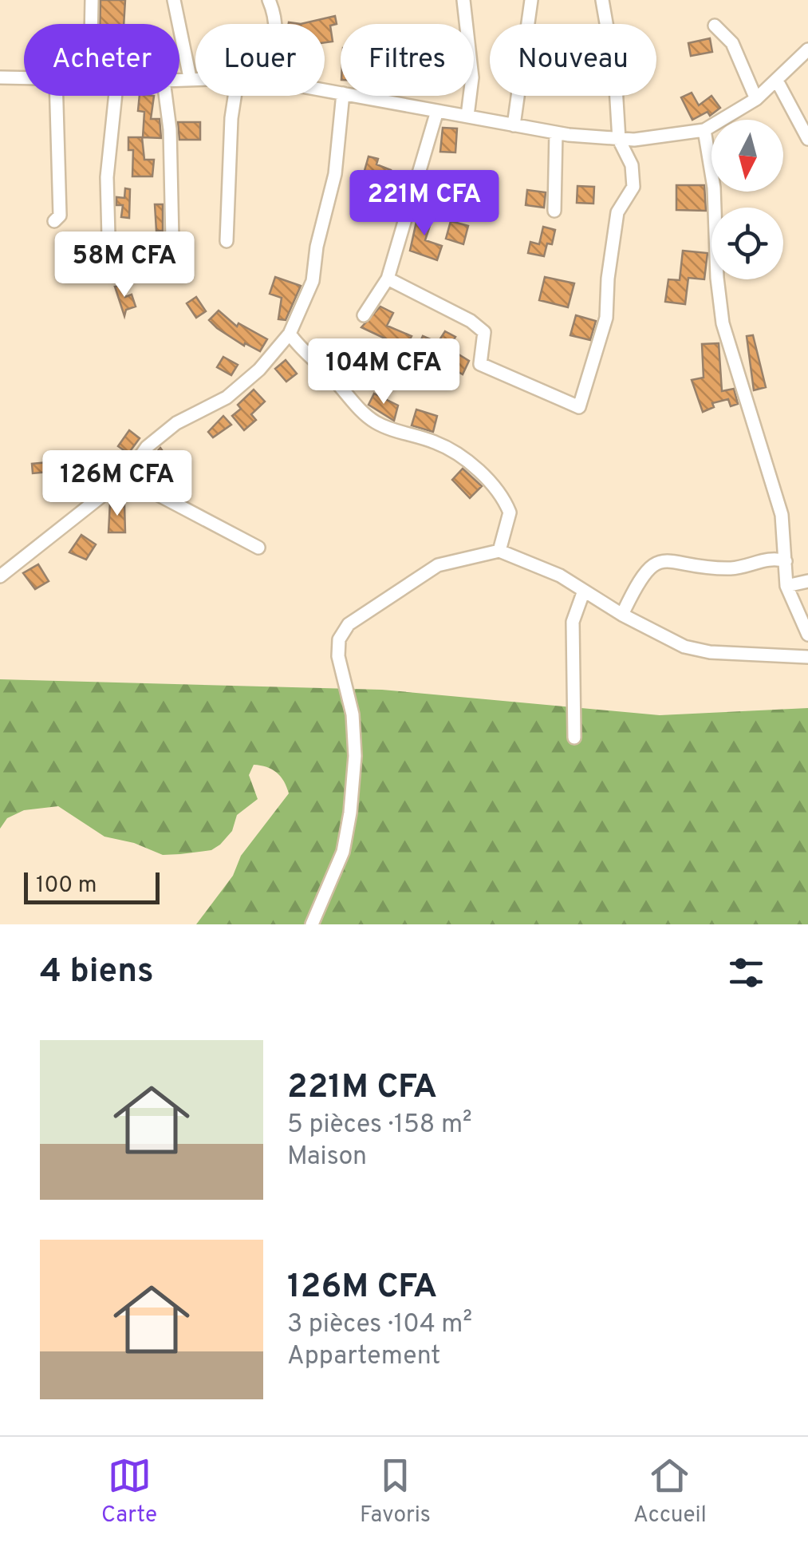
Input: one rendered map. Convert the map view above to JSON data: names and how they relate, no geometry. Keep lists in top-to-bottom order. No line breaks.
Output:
{"scale_bar":"100 m","north":"bottom","page":{"chip":["Acheter","Louer","Filtres","Nouveau"],"price":["221M CFA","58M CFA","104M CFA","126M CFA"],"scale":"100 m","heading":"4 biens","list":[{"name":"221M CFA","note":"5 pièces · 158 m² · Maison"},{"name":"126M CFA","note":"3 pièces · 104 m² · Appartement"}],"tabs":["Carte","Favoris","Accueil"]}}
